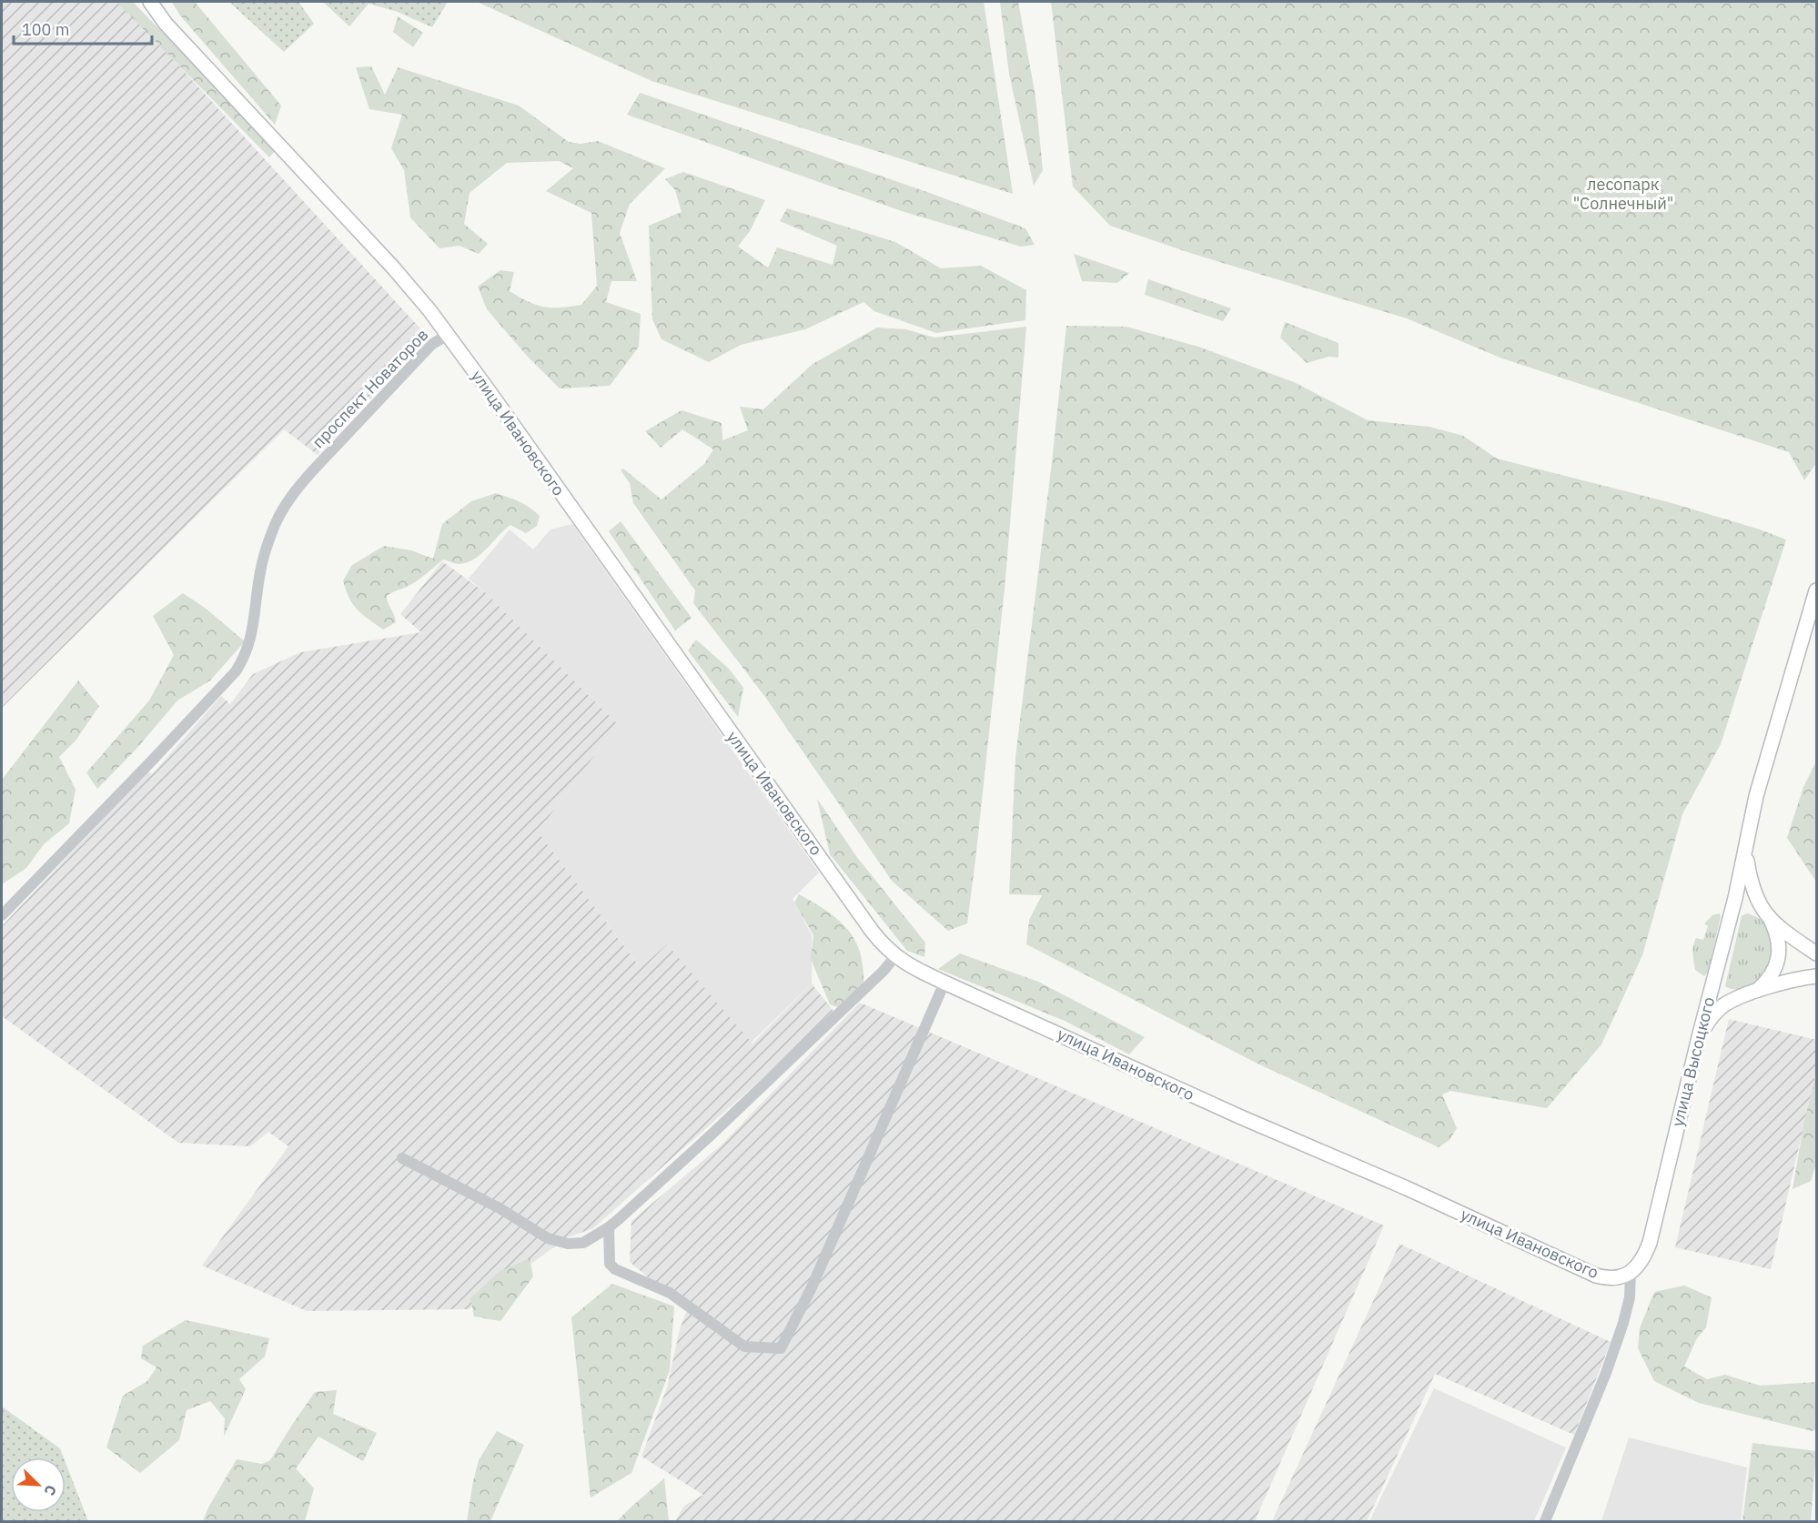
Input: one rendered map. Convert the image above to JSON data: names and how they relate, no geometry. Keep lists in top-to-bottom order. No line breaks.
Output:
{"streets":{"main road":["улица Ивановского","улица Высоцкого"],"street":["проспект Новаторов"]},"crossings":[["проспект Новаторов","улица Ивановского"],["улица Ивановского","улица Высоцкого"]],"parks":["лесопарк \"Солнечный\""],"scale_bar":"100 m","north":"bottom right"}
